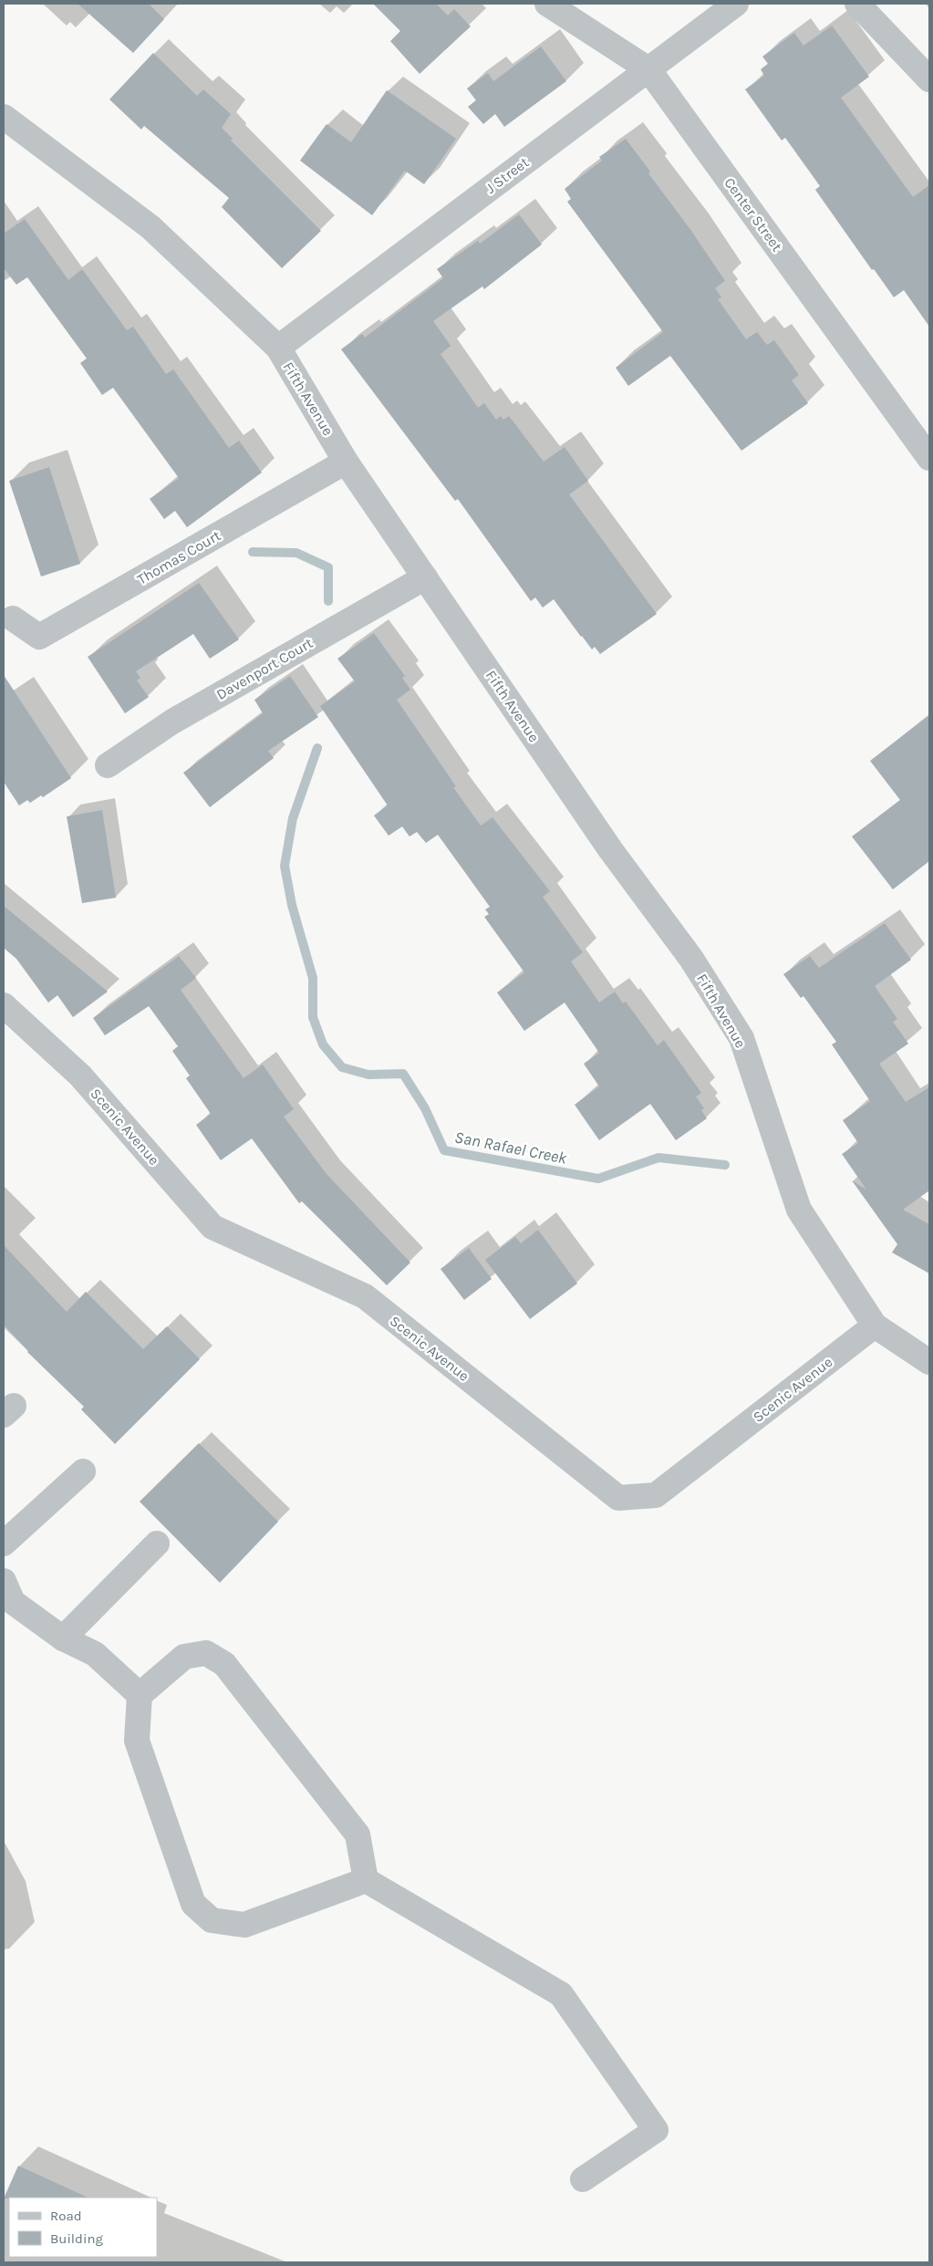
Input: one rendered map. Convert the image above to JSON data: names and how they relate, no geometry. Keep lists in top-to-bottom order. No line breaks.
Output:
{"streets":{"street":["J Street","Center Street","Fifth Avenue","Thomas Court","Davenport Court","Scenic Avenue"]},"crossings":[["J Street","Center Street"],["J Street","Fifth Avenue"],["Fifth Avenue","Thomas Court"],["Fifth Avenue","Davenport Court"],["Fifth Avenue","Scenic Avenue"]],"water":["San Rafael Creek"],"legend":["Road","Building"]}
